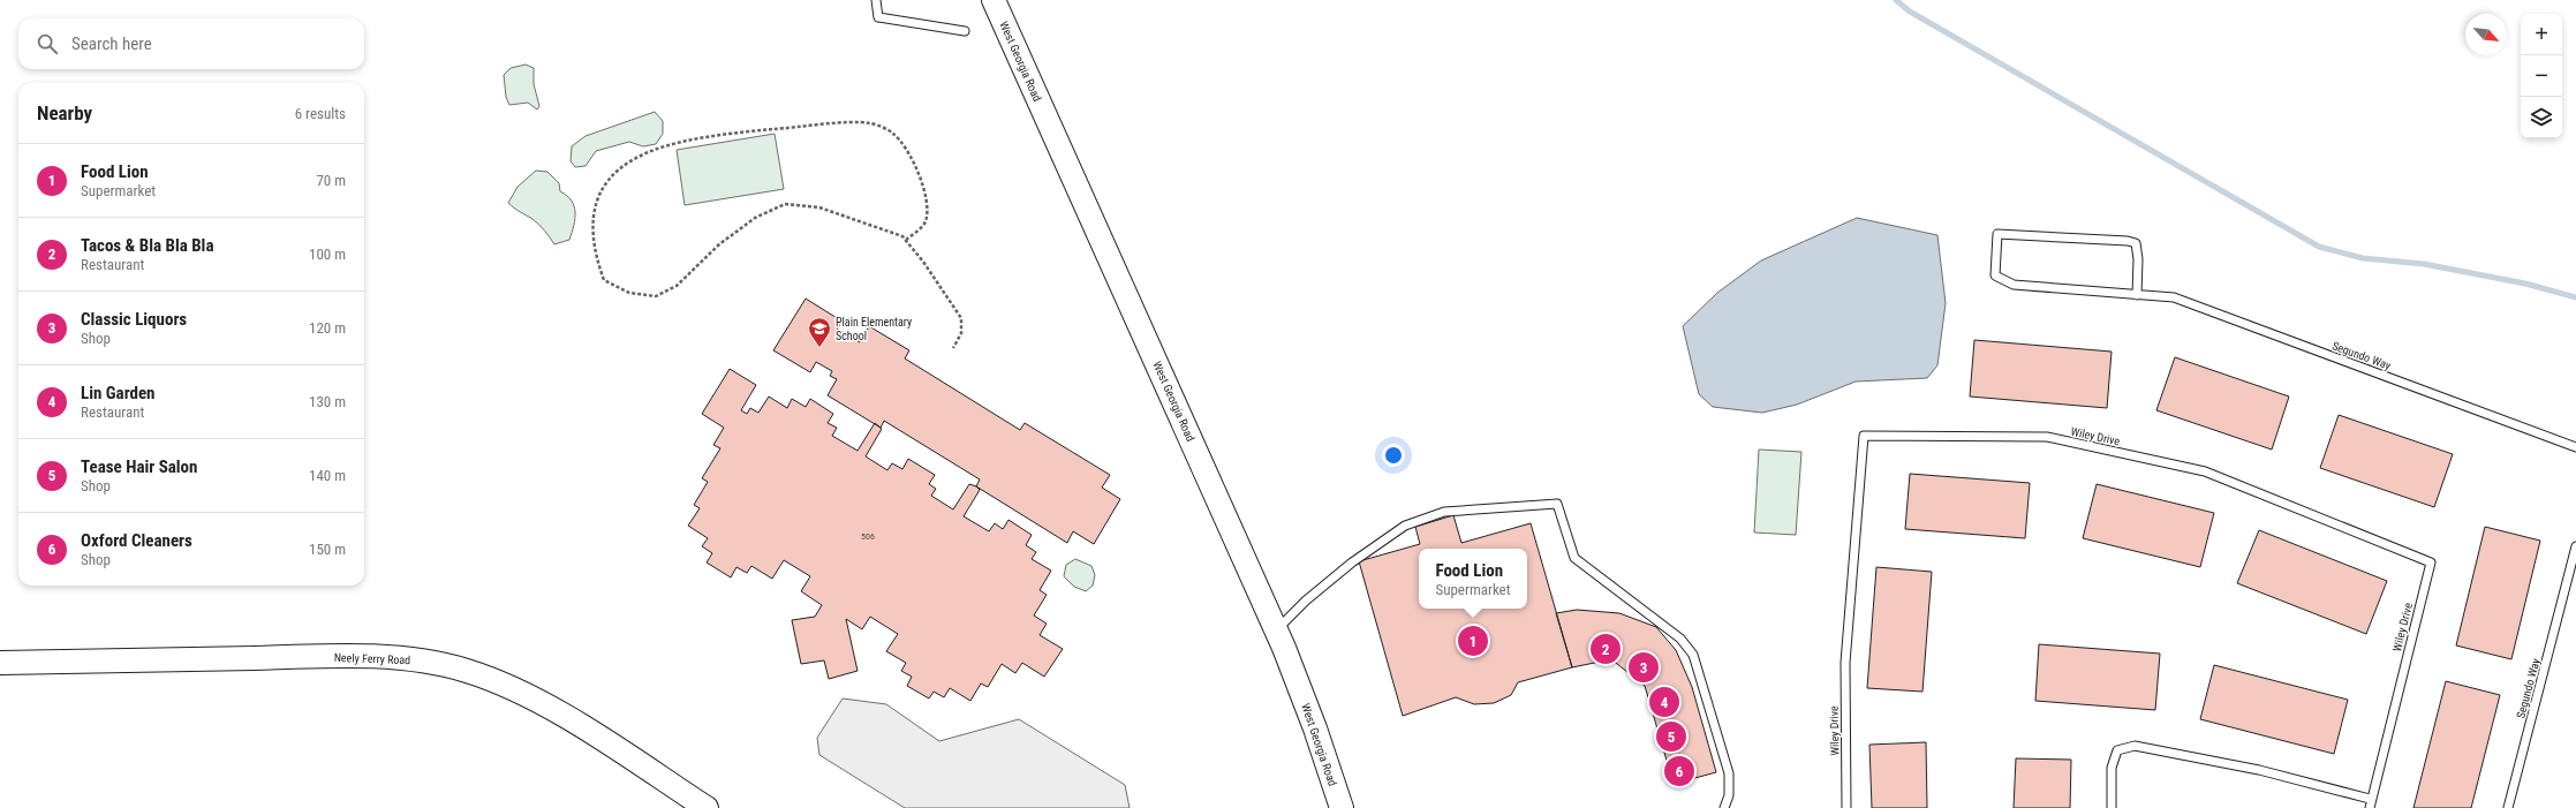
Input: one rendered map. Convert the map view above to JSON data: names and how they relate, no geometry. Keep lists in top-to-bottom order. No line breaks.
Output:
{"streets":{"main road":["West Georgia Road","Neely Ferry Road"],"lane":["Segundo Way","Wiley Drive"]},"places":{"school or university":["Plain Elementary School"]},"house_numbers":["506"],"north":"bottom right","page":{"map_buttons":["+","−"],"search":"Search here","heading":["Nearby","6 results"],"list":[{"mark":"1","name":"Food Lion","note":"Supermarket","value":"70 m"},{"mark":"2","name":"Tacos & Bla Bla Bla","note":"Restaurant","value":"100 m"},{"mark":"3","name":"Classic Liquors","note":"Shop","value":"120 m"},{"mark":"4","name":"Lin Garden","note":"Restaurant","value":"130 m"},{"mark":"5","name":"Tease Hair Salon","note":"Shop","value":"140 m"},{"mark":"6","name":"Oxford Cleaners","note":"Shop","value":"150 m"}],"popup":["Food Lion","Supermarket"],"pins":["1","2","3","4","5","6"]}}
